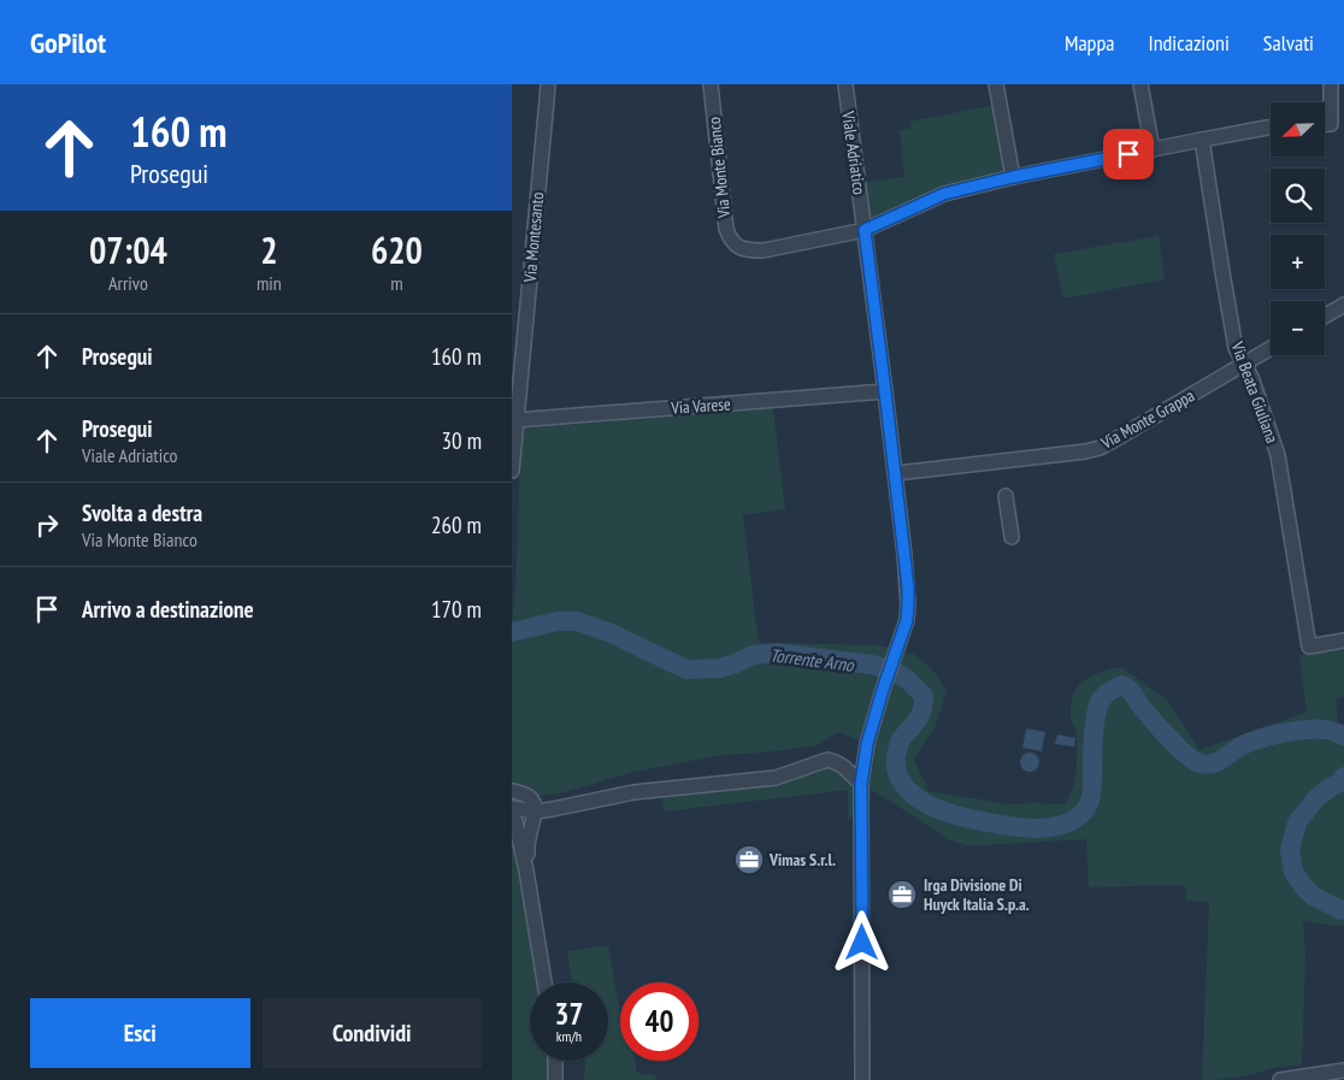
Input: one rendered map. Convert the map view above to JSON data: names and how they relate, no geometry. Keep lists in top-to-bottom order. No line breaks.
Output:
{"streets":{"street":["Viale Adriatico","Via Monte Bianco","Via Montesanto","Via Beata Giuliana","Via Varese","Via Monte Grappa"]},"crossings":[["Viale Adriatico","Via Monte Bianco"],["Viale Adriatico","Via Varese"],["Viale Adriatico","Via Monte Grappa"],["Via Monte Bianco","Via Beata Giuliana"],["Via Montesanto","Via Varese"],["Via Beata Giuliana","Via Monte Grappa"]],"water":["Torrente Arno"],"places":{"office":["Vimas S.r.l.","Irga Divisione Di Huyck Italia S.p.a."]},"north":"bottom left","page":{"header":"GoPilot","nav":["Mappa","Indicazioni","Salvati"],"turn":["160 m","Prosegui"],"map_buttons":["+","−"],"eta":["07:04","Arrivo","2","min","620","m"],"list":[{"name":"Prosegui","value":"160 m"},{"name":"Prosegui","note":"Viale Adriatico","value":"30 m"},{"name":"Svolta a destra","note":"Via Monte Bianco","value":"260 m"},{"name":"Arrivo a destinazione","value":"170 m"}],"speed":"37 km/h","limit":"40","buttons":["Esci","Condividi"]}}
